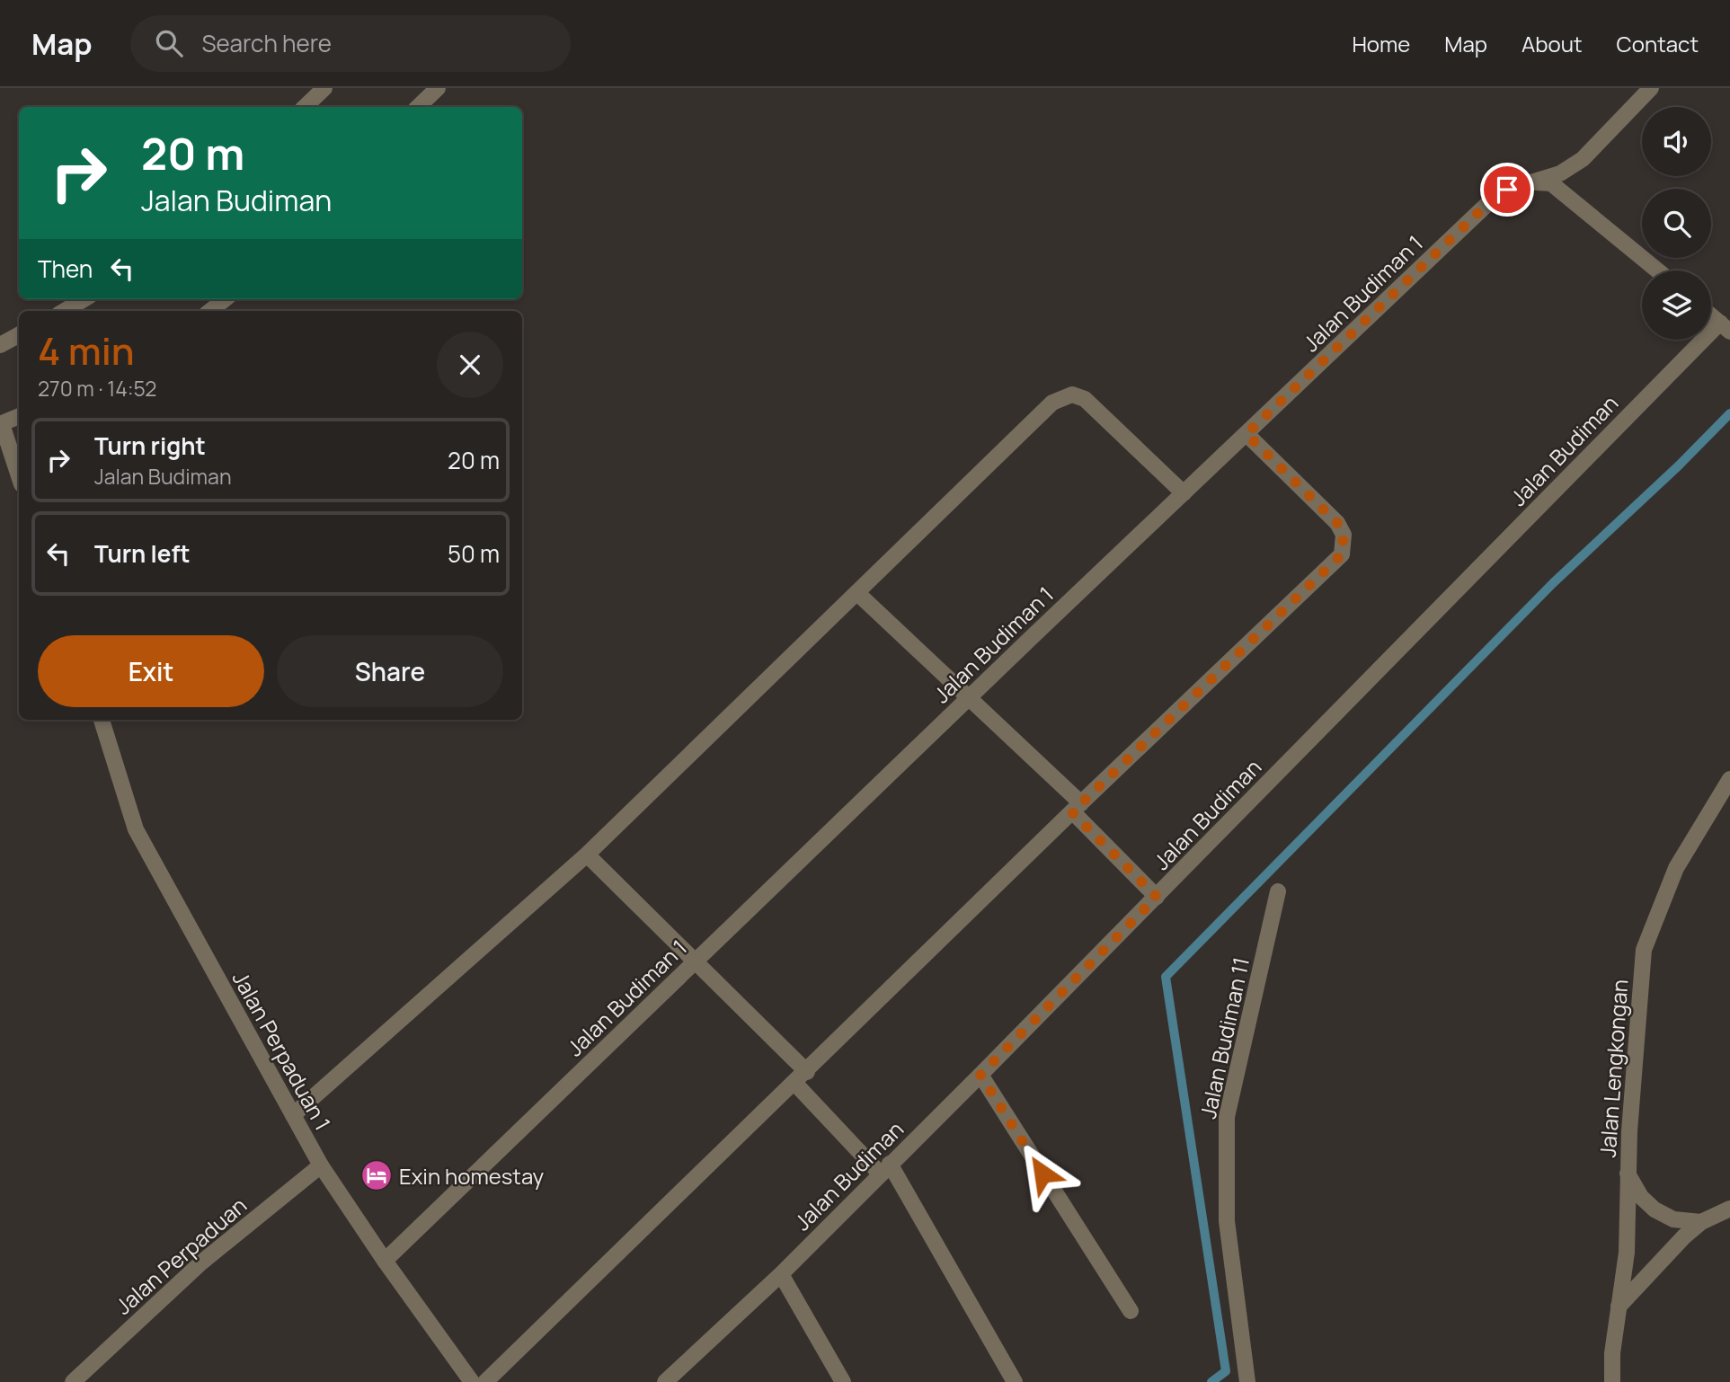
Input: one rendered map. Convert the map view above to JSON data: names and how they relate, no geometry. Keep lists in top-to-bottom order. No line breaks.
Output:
{"streets":{"street":["Jalan Budiman 1","Jalan Budiman","Jalan Budiman 11","Jalan Perpaduan 1","Jalan Lengkongan","Jalan Perpaduan"]},"crossings":[["Jalan Budiman 1","Jalan Perpaduan 1"],["Jalan Perpaduan 1","Jalan Perpaduan"]],"places":{"hotel":["Exin homestay"]},"page":{"header":"Map","search":"Search here","nav":["Home","Map","About","Contact"],"turn":["20 m","Jalan Budiman"],"then":"Then","heading":["4 min","270 m · 14:52"],"list":[{"name":"Turn right","note":"Jalan Budiman","value":"20 m"},{"name":"Turn left","value":"50 m"}],"buttons":["Exit","Share"]}}
